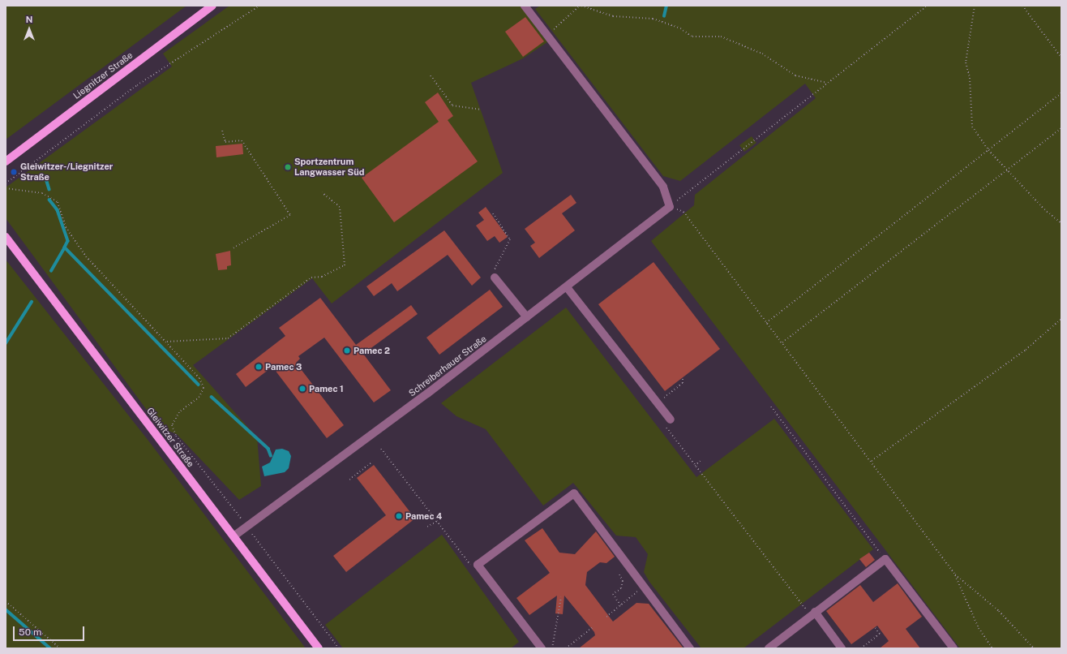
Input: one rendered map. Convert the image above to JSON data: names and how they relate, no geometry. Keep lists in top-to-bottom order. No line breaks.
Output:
{"streets":{"main road":["Liegnitzer Straße","Gleiwitzer Straße"],"street":["Schreiberhauer Straße"]},"crossings":[["Schreiberhauer Straße","Gleiwitzer Straße"]],"places":["Sportzentrum Langwasser Süd","Gleiwitzer-/Liegnitzer Straße","Pamec 2","Pamec 3","Pamec 1","Pamec 4"],"scale_bar":"50 m","north":"top"}
